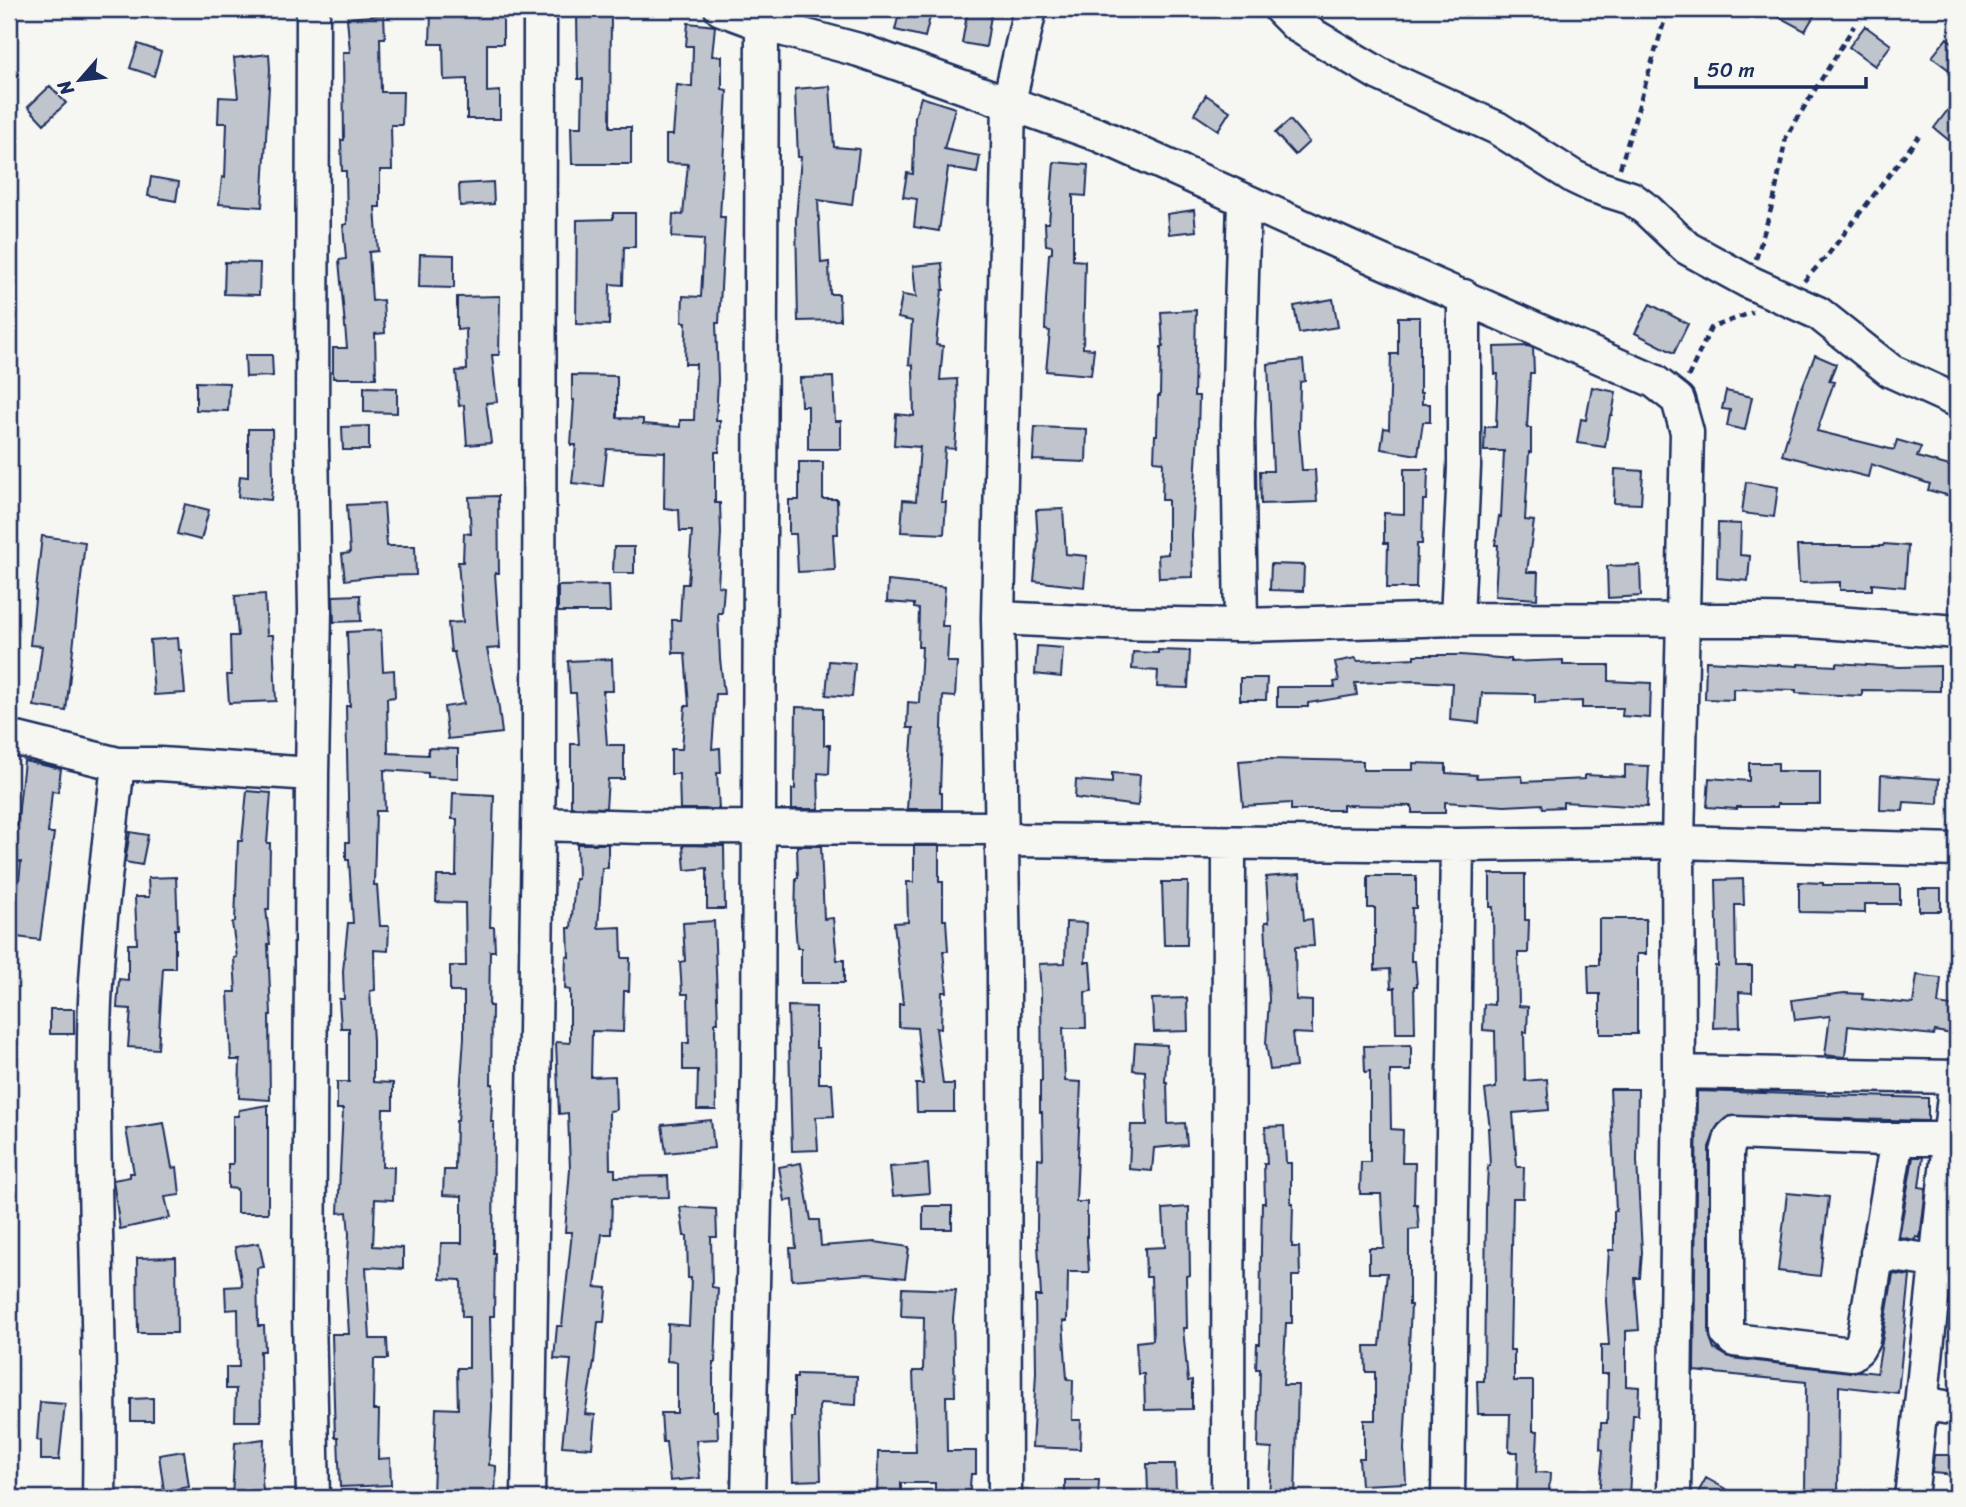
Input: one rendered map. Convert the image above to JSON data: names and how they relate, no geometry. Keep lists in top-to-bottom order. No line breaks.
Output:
{"scale_bar":"50 m","north":"bottom left"}
